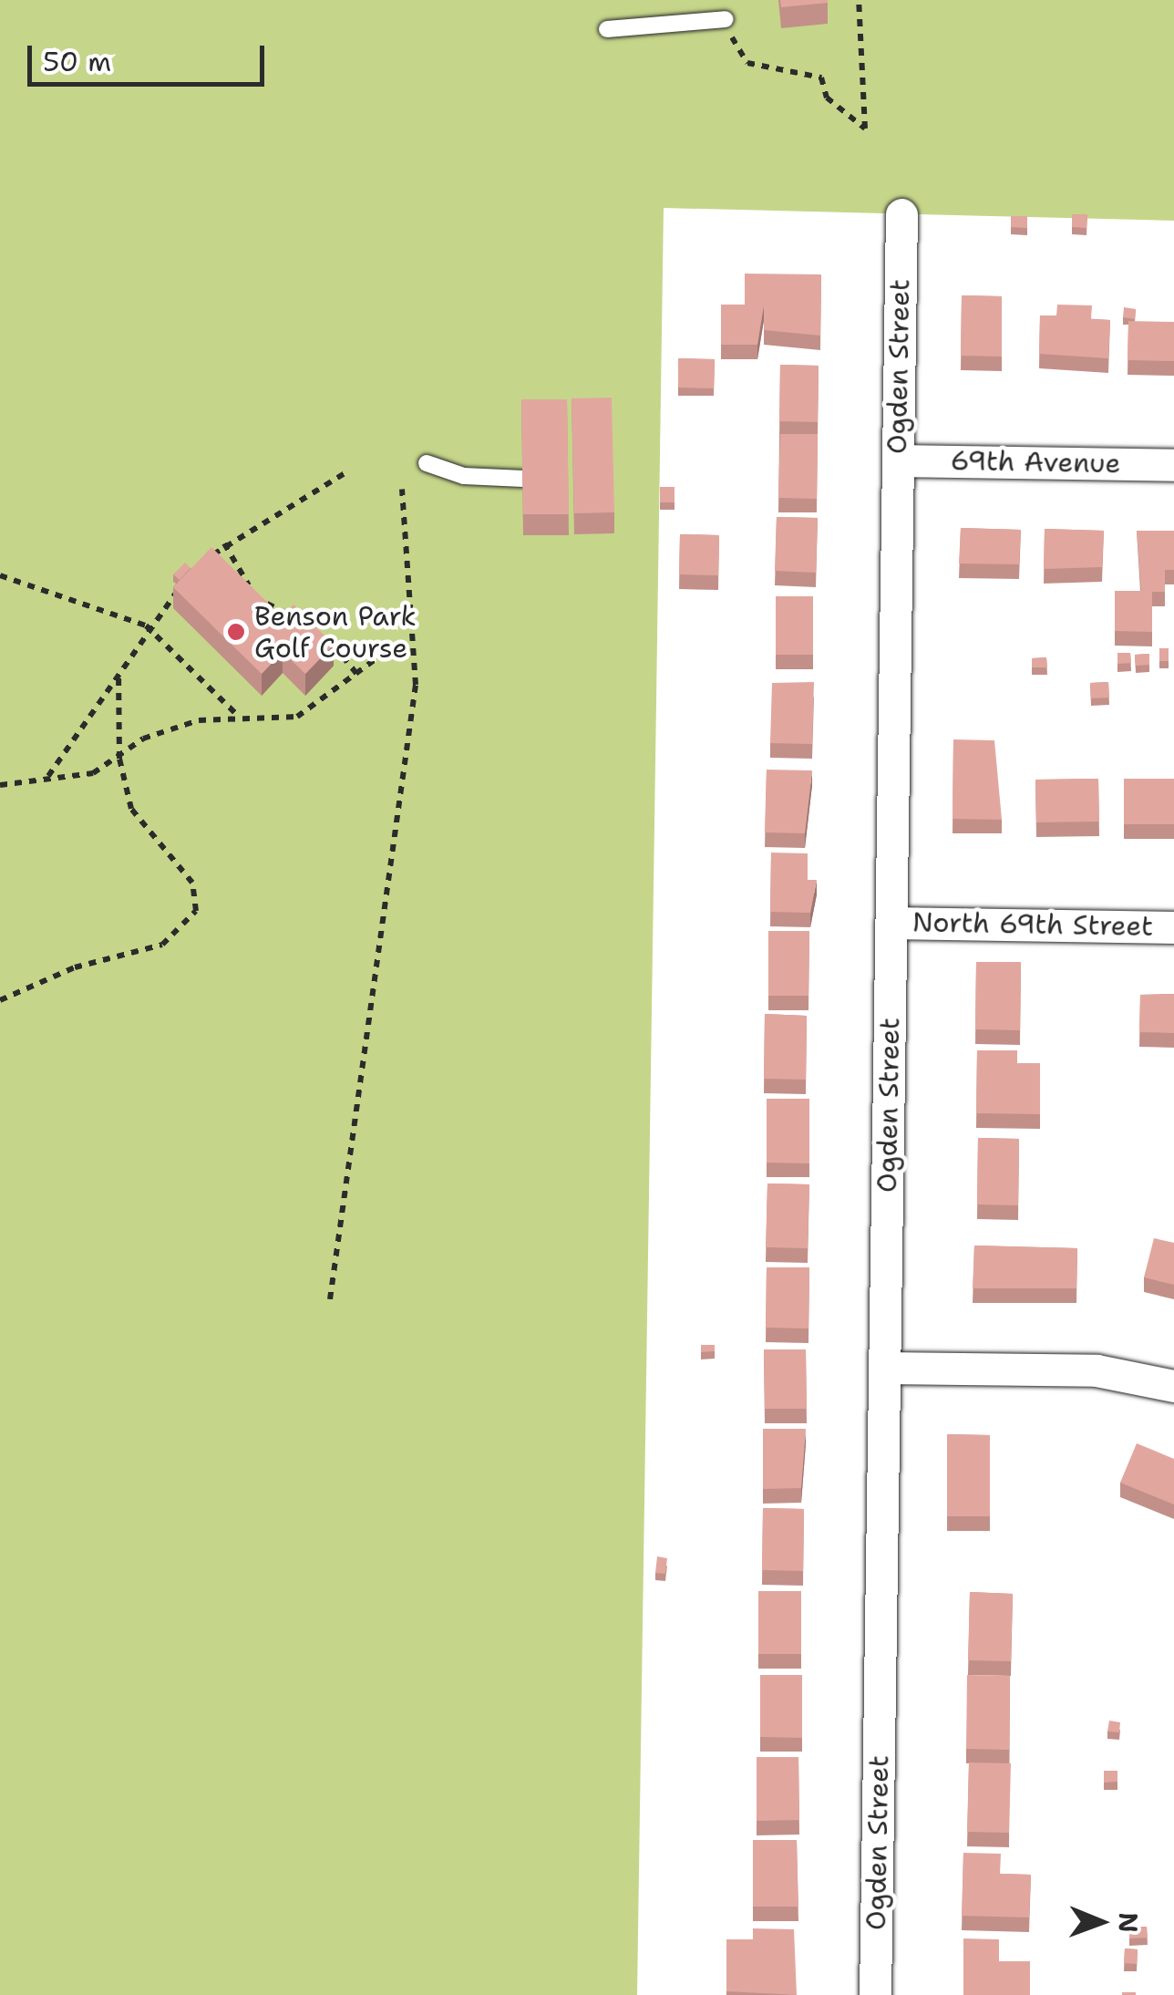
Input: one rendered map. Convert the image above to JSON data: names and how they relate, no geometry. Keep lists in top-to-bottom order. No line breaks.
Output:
{"streets":{"street":["Ogden Street","69th Avenue","North 69th Street"]},"crossings":[["Ogden Street","69th Avenue"],["Ogden Street","North 69th Street"]],"places":["Benson Park Golf Course"],"scale_bar":"50 m","north":"right"}
